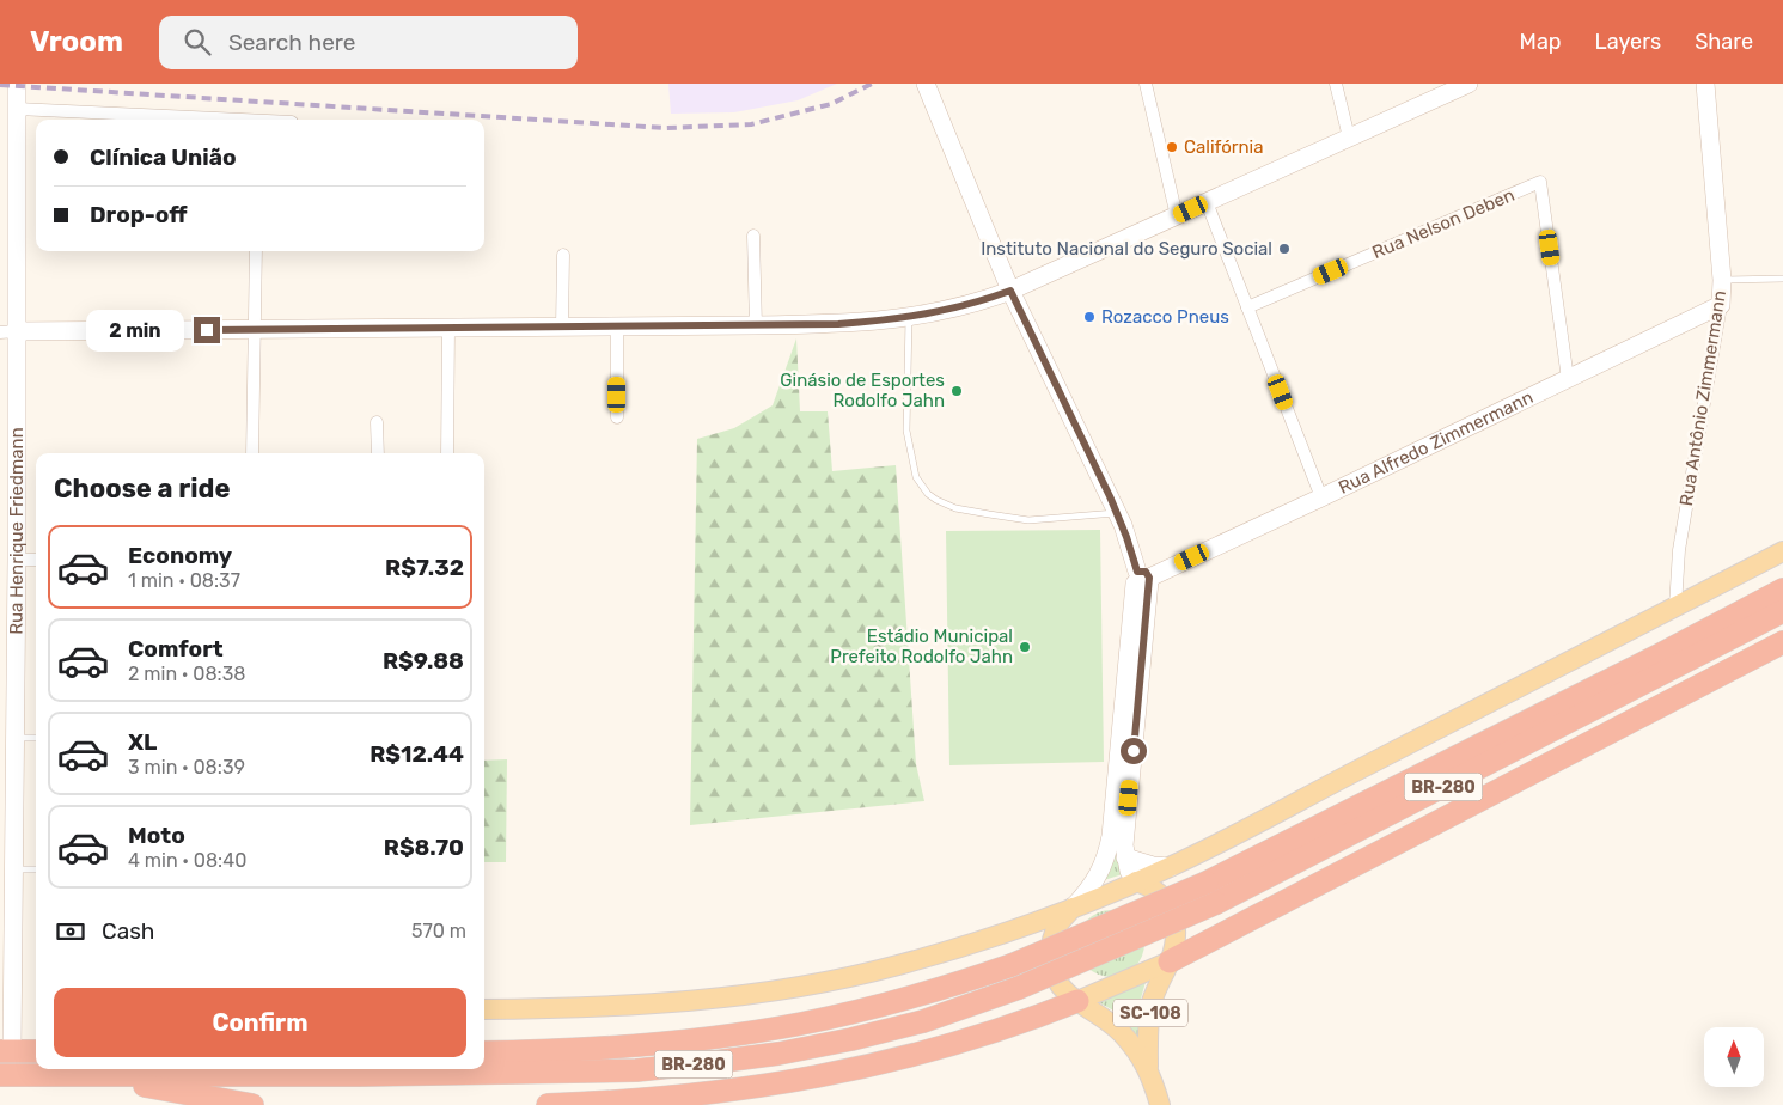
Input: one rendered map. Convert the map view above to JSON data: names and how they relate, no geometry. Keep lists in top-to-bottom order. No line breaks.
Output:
{"streets":{"highway":["BR-280"],"main road":["SC-108"],"street":["Rua Nelson Deben","Rua Antônio Zimmermann","Rua Alfredo Zimmermann","Rua Henrique Friedmann"]},"crossings":[["Rua Nelson Deben","Rua Alfredo Zimmermann"],["Rua Antônio Zimmermann","Rua Alfredo Zimmermann"]],"places":["Califórnia","Instituto Nacional do Seguro Social","Rozacco Pneus","Ginásio de Esportes Rodolfo Jahn","Estádio Municipal Prefeito Rodolfo Jahn"],"north":"top","page":{"header":"Vroom","search":"Search here","nav":["Map","Layers","Share"],"banner":["Clínica União","Drop-off"],"bubble":"2 min","heading":"Choose a ride","list":[{"name":"Economy","note":"1 min · 08:37","value":"R$7.32"},{"name":"Comfort","note":"2 min · 08:38","value":"R$9.88"},{"name":"XL","note":"3 min · 08:39","value":"R$12.44"},{"name":"Moto","note":"4 min · 08:40","value":"R$8.70"}],"pay":["Cash","570 m"],"buttons":"Confirm"}}
